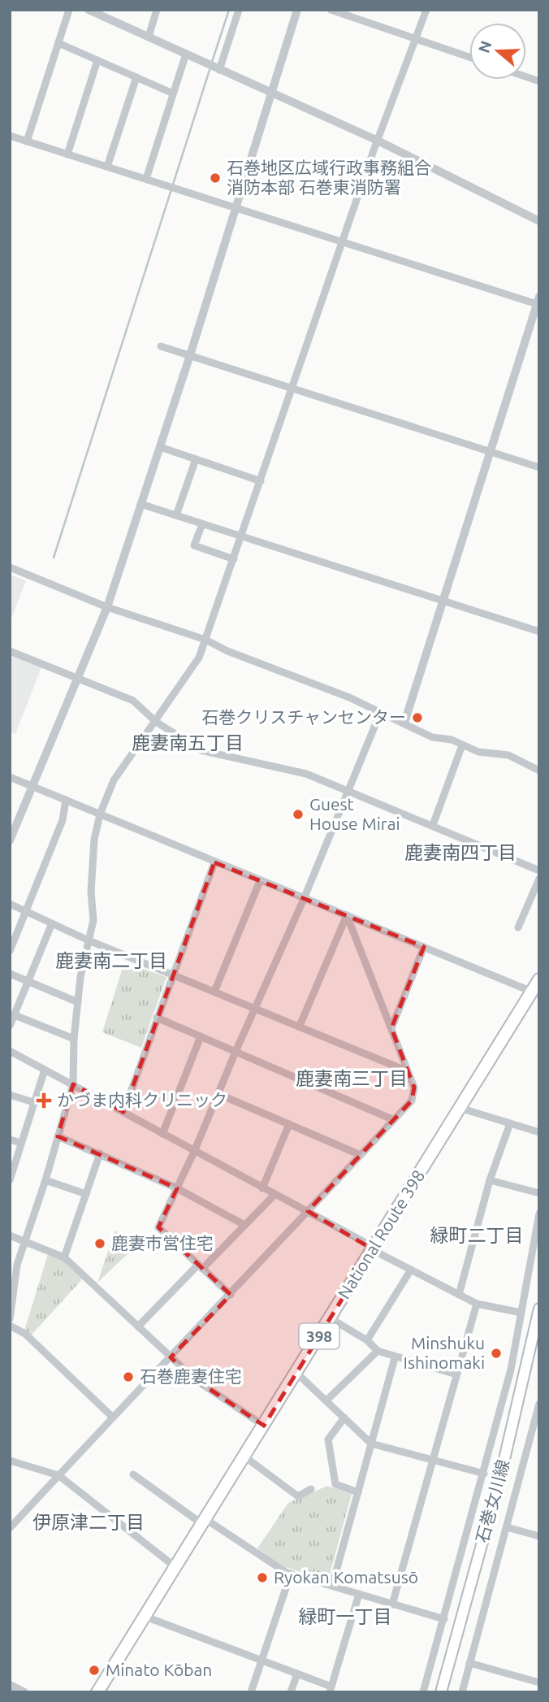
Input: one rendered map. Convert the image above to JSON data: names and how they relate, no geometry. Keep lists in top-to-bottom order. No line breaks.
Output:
{"streets":{"highway":["National Route 398","398"],"main road":["石巻女川線"]},"districts":["鹿妻南五丁目","鹿妻南四丁目","鹿妻南二丁目","鹿妻南三丁目","緑町二丁目","伊原津二丁目","緑町一丁目"],"places":{"other":["石巻地区広域行政事務組合 消防本部 石巻東消防署","石巻クリスチャンセンター","Guest House Mirai","鹿妻市営住宅","Minshuku Ishinomaki","石巻鹿妻住宅","Ryokan Komatsusō","Minato Kōban"],"health":["かづま内科クリニック"]},"north":"left"}
